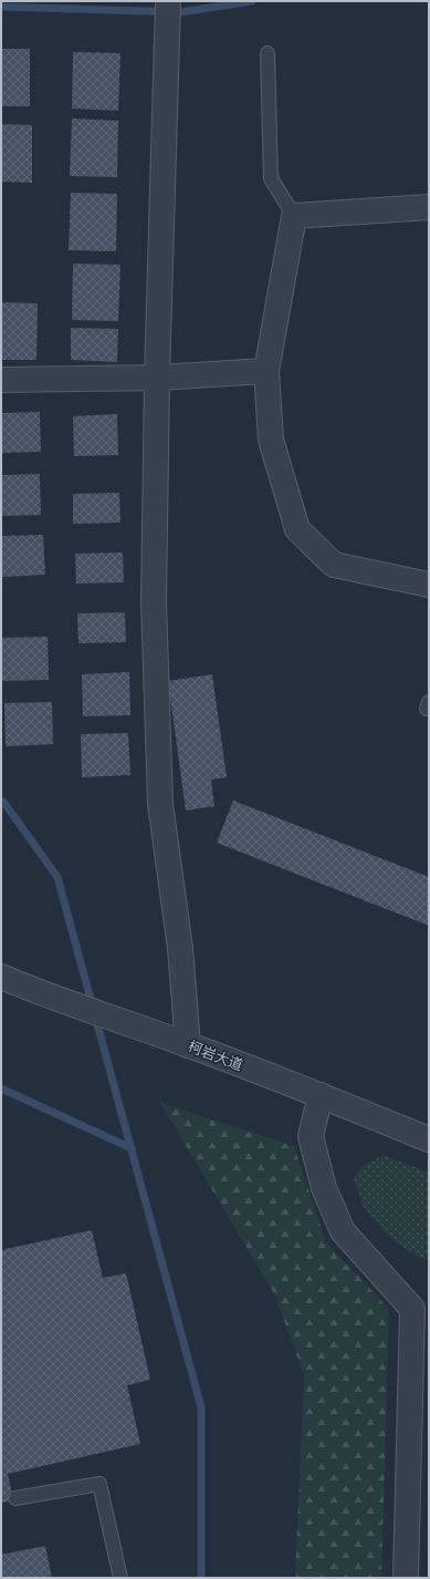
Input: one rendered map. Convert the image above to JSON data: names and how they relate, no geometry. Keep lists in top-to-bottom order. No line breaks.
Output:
{"streets":{"street":["柯岩大道"]}}
